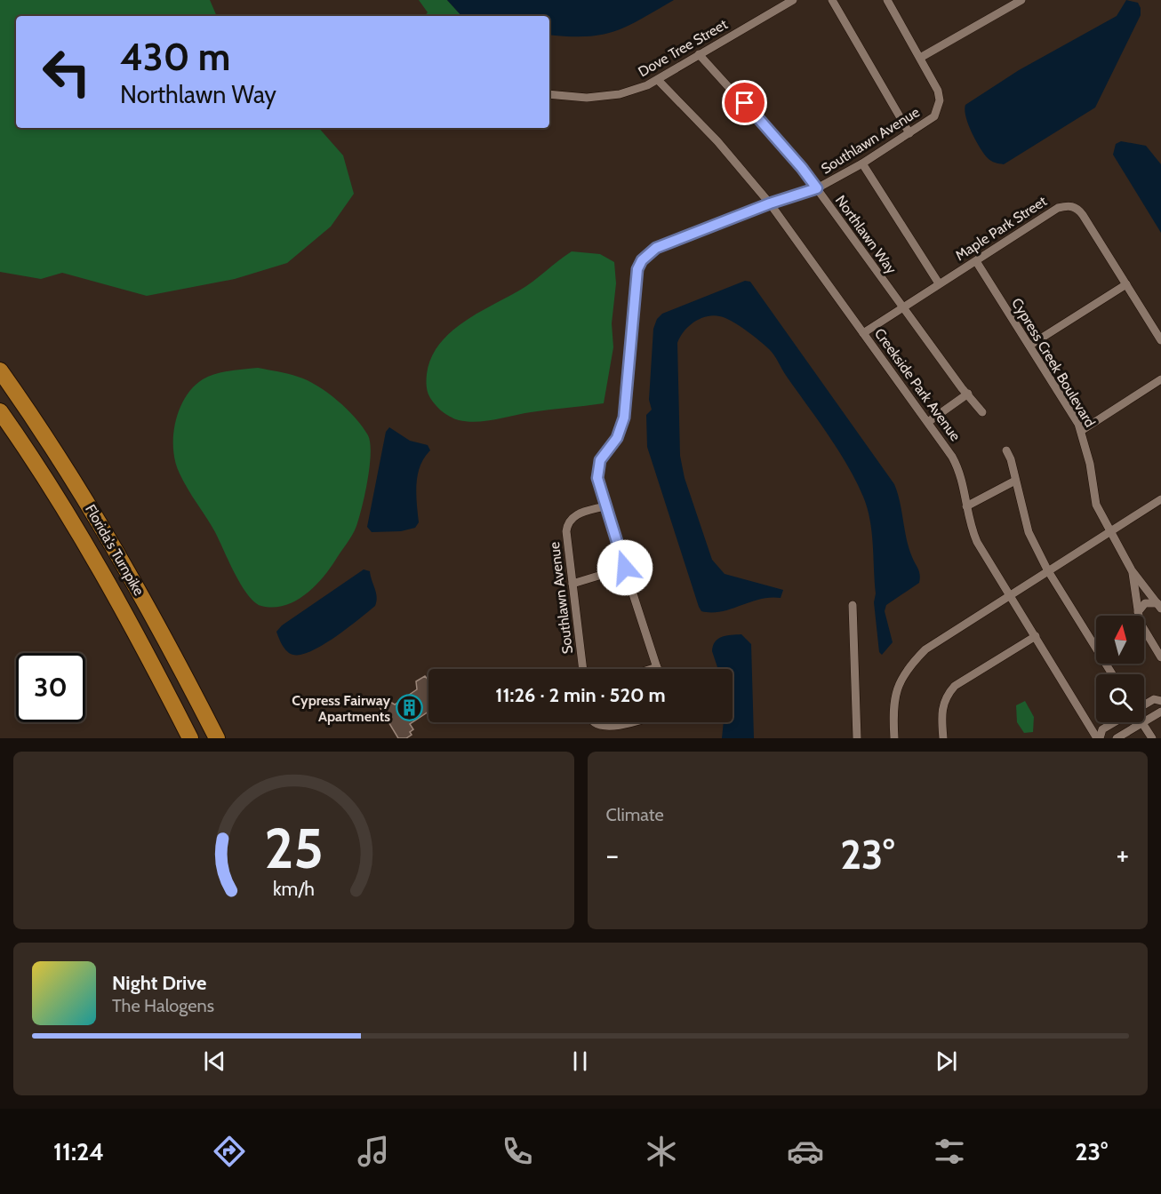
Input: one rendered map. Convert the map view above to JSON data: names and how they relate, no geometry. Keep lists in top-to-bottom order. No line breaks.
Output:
{"streets":{"highway":["Florida's Turnpike"],"street":["Dove Tree Street","Southlawn Avenue","Maple Park Street","Northlawn Way","Cypress Creek Boulevard","Creekside Park Avenue"]},"crossings":[["Dove Tree Street","Northlawn Way"],["Dove Tree Street","Creekside Park Avenue"],["Southlawn Avenue","Northlawn Way"],["Southlawn Avenue","Creekside Park Avenue"],["Maple Park Street","Northlawn Way"],["Maple Park Street","Cypress Creek Boulevard"],["Maple Park Street","Creekside Park Avenue"]],"places":{"building":["Cypress Fairway Apartments"]},"north":"top","page":{"turn":["430 m","Northlawn Way"],"limit":"30","trip":"11:26 · 2 min · 520 m","tile":"Climate","heat":["−","23°","+"],"song":["Night Drive","The Halogens"],"tabs":["11:24","23°"],"gauge":["25","km/h"]}}
